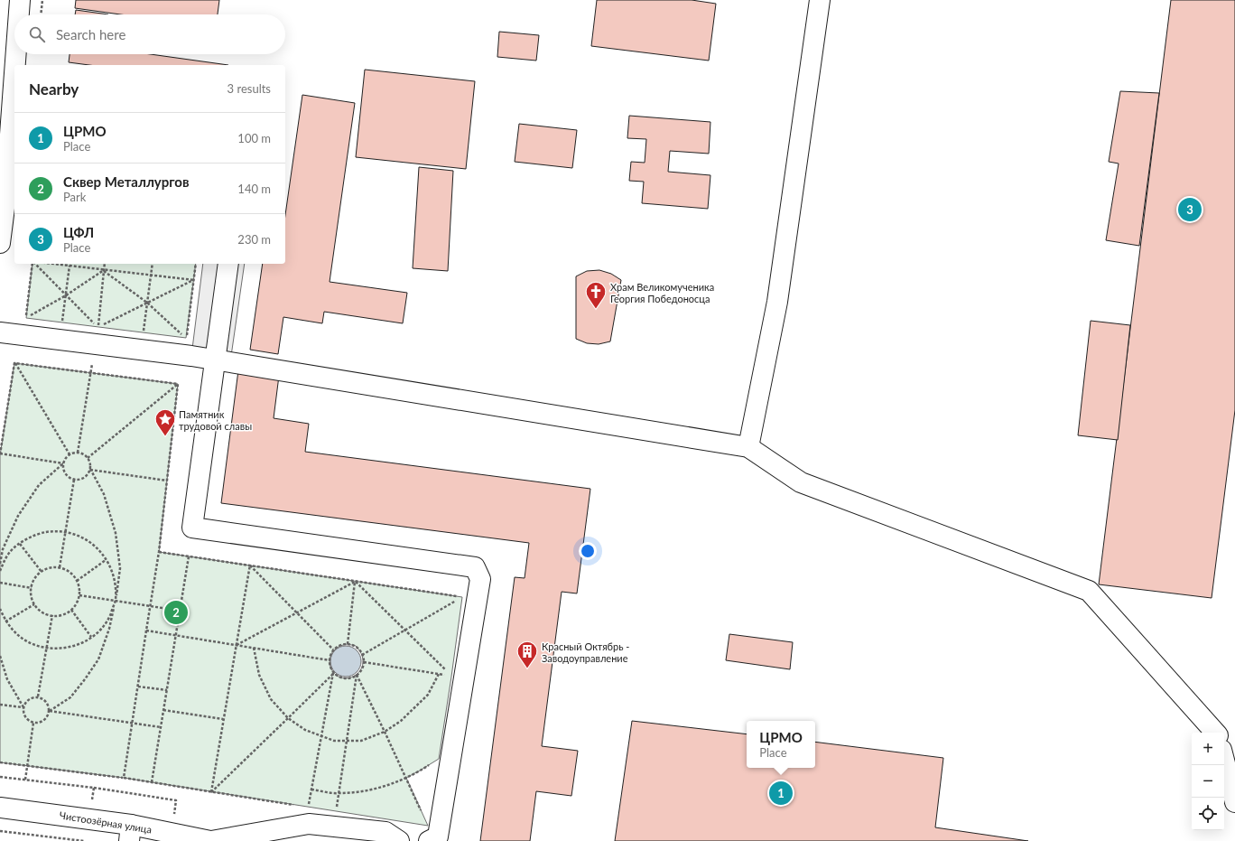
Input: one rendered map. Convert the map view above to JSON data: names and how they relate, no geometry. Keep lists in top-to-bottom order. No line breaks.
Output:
{"streets":{"street":["Чистоозёрная улица"]},"places":{"church":["Храм Великомученика Георгия Победоносца"],"place":["Памятник трудовой славы"],"building":["Красный Октябрь - Заводоуправление"]},"page":{"search":"Search here","heading":["Nearby","3 results"],"list":[{"mark":"1","name":"ЦРМО","note":"Place","value":"100 m"},{"mark":"2","name":"Сквер Металлургов","note":"Park","value":"140 m"},{"mark":"3","name":"ЦФЛ","note":"Place","value":"230 m"}],"pins":["3","2","1"],"popup":["ЦРМО","Place"],"map_buttons":["+","−"]}}
